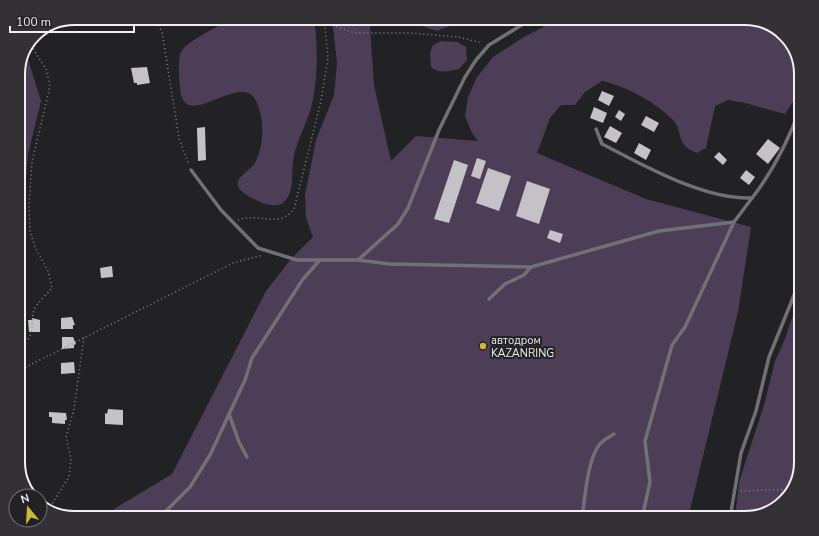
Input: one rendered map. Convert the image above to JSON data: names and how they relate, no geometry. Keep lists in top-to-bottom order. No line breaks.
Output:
{"places":["автодром KAZANRING"],"scale_bar":"100 m","north":"top"}
